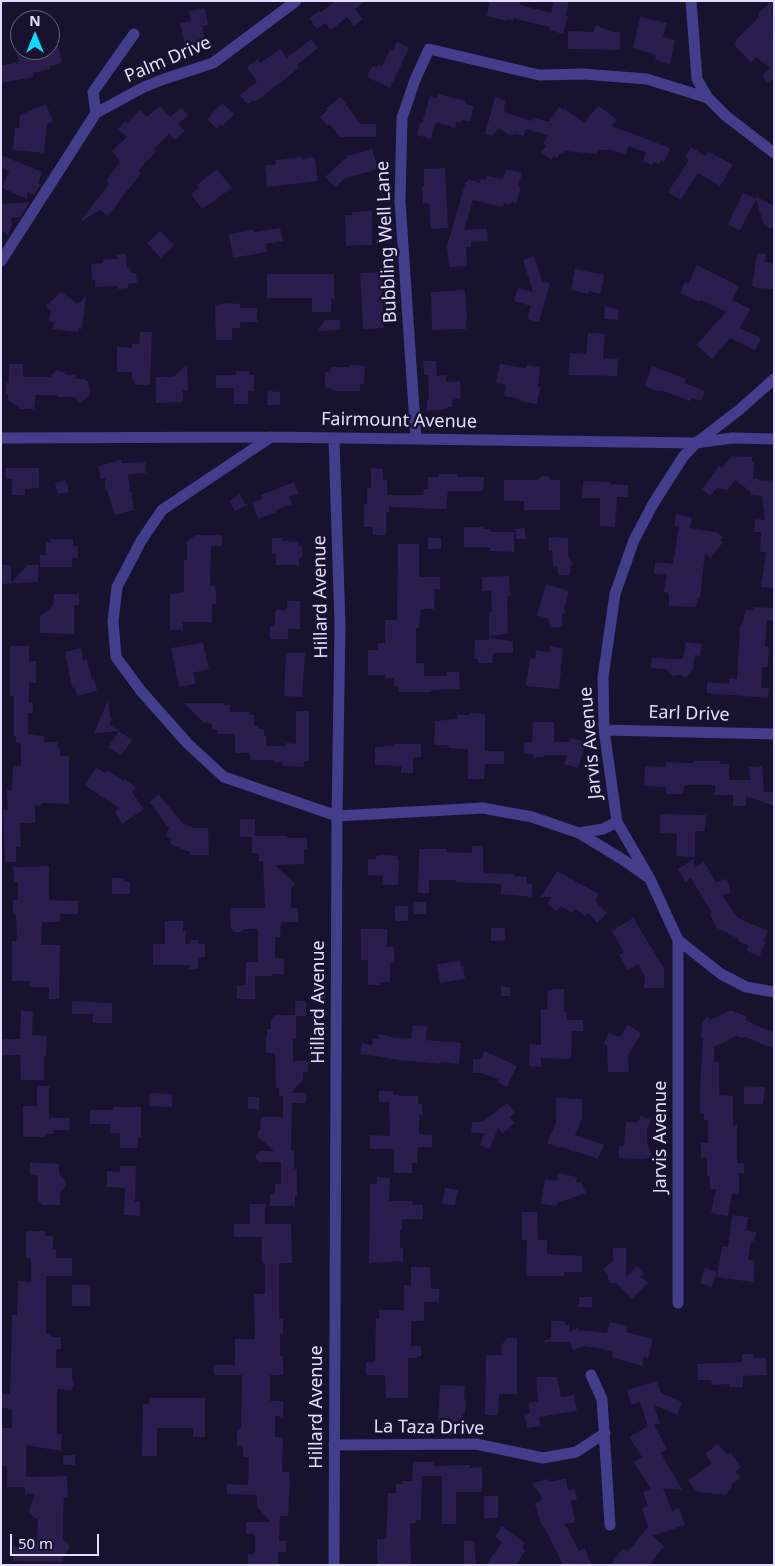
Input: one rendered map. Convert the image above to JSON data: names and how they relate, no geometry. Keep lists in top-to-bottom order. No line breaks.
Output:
{"streets":{"street":["Palm Drive","Bubbling Well Lane","Fairmount Avenue","Hillard Avenue","Earl Drive","Jarvis Avenue","La Taza Drive"]},"crossings":[["Bubbling Well Lane","Fairmount Avenue"],["Fairmount Avenue","Hillard Avenue"],["Fairmount Avenue","Jarvis Avenue"],["Hillard Avenue","La Taza Drive"],["Earl Drive","Jarvis Avenue"]],"scale_bar":"50 m","north":"top"}
